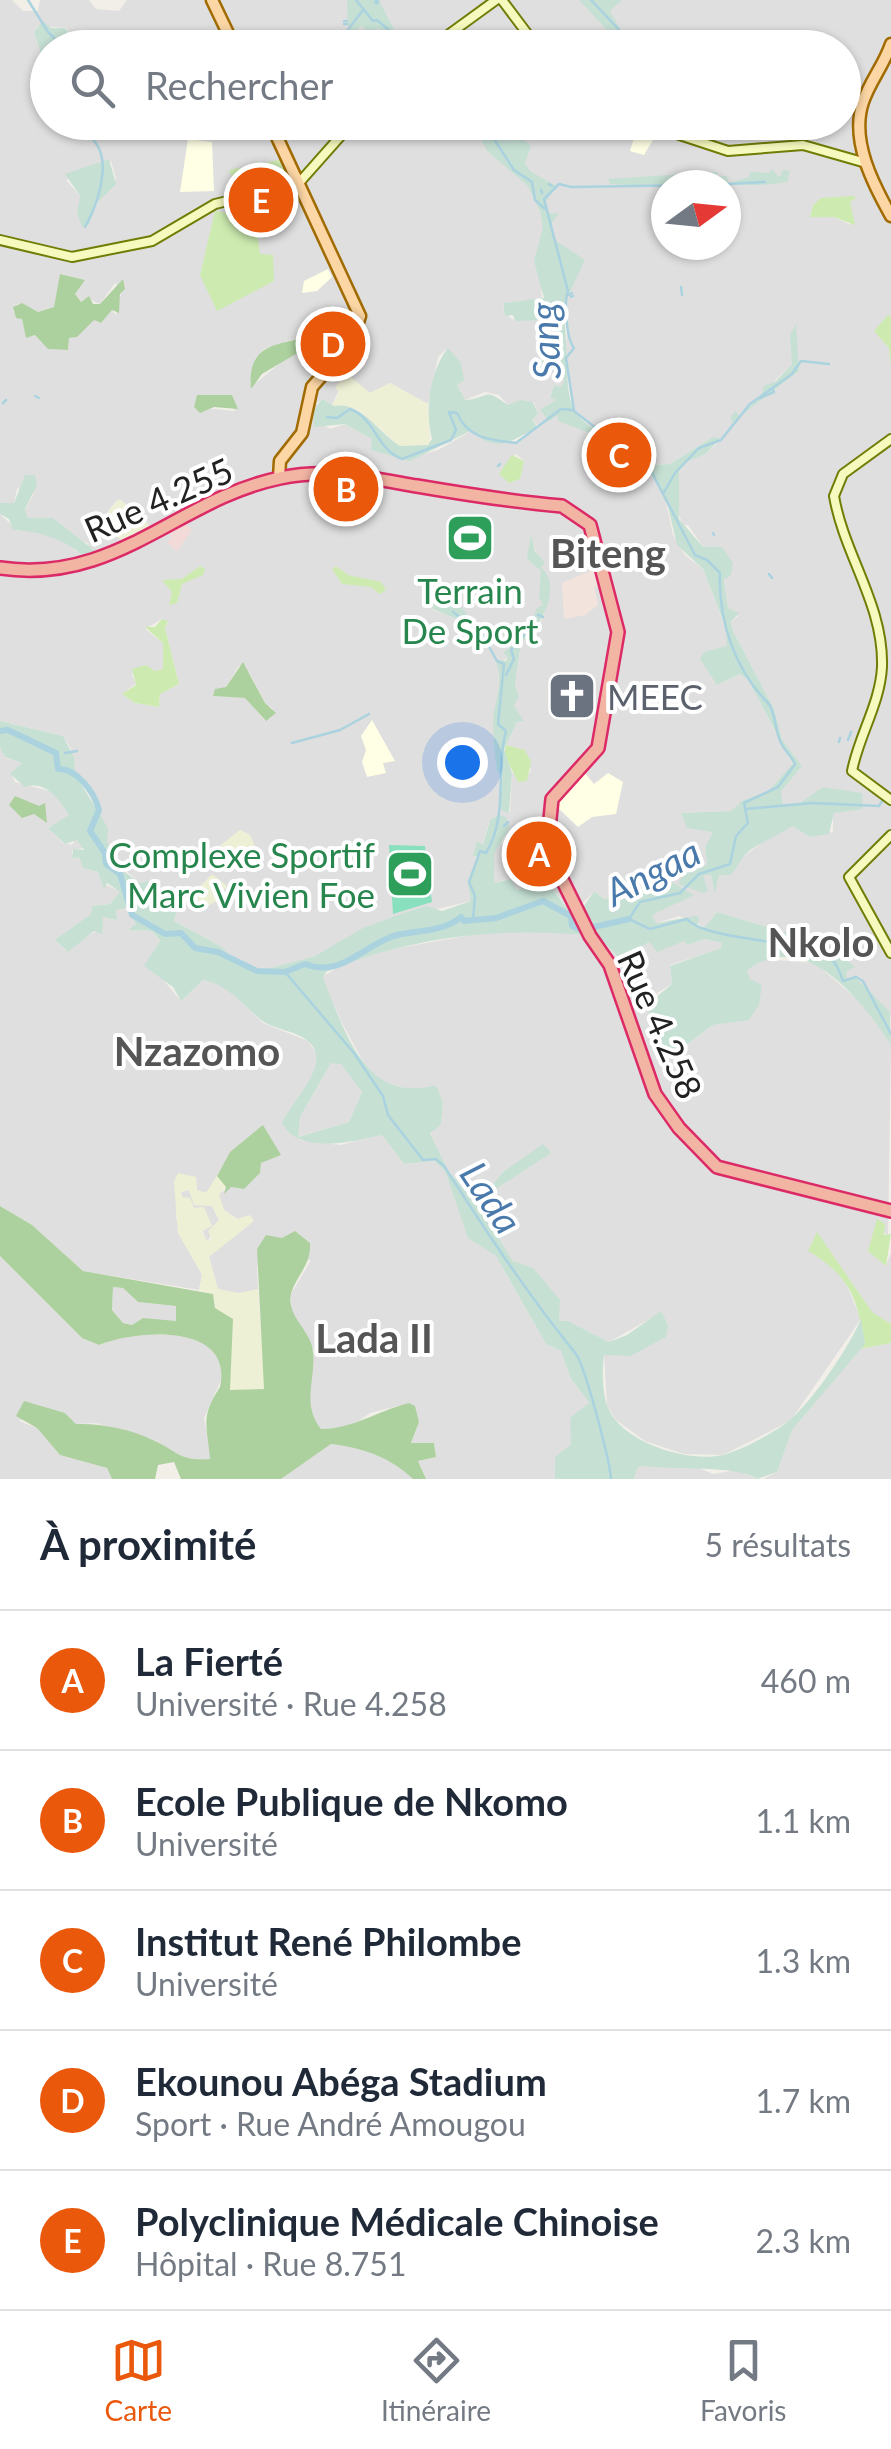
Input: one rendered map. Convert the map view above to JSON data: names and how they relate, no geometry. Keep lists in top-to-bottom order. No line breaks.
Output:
{"streets":{"highway":["Rue 4.255","Rue 4.258"]},"crossings":[["Rue 4.255","Rue 4.258"]],"districts":["Biteng","Nkolo","Nzazomo","Lada II"],"water":["Sang","Angaa","Lada"],"places":{"sports":["Terrain De Sport","Complexe Sportif Marc Vivien Foe"],"church":["MEEC"]},"north":"right","page":{"search":"Rechercher","pins":["E","D","C","B","A"],"heading":["À proximité","5 résultats"],"list":[{"mark":"A","name":"La Fierté","note":"Université · Rue 4.258","value":"460 m"},{"mark":"B","name":"Ecole Publique de Nkomo","note":"Université","value":"1.1 km"},{"mark":"C","name":"Institut René Philombe","note":"Université","value":"1.3 km"},{"mark":"D","name":"Ekounou Abéga Stadium","note":"Sport · Rue André Amougou","value":"1.7 km"},{"mark":"E","name":"Polyclinique Médicale Chinoise","note":"Hôpital · Rue 8.751","value":"2.3 km"}],"nav":["Carte","Itinéraire","Favoris"]}}
